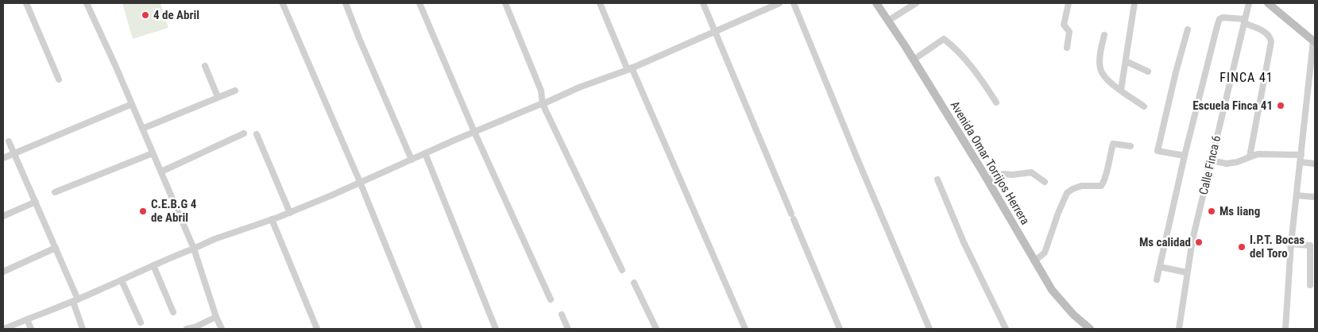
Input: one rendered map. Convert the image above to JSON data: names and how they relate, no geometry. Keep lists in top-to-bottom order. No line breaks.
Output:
{"streets":{"street":["Avenida Omar Torrijos Herrera","Calle Finca 6"]},"districts":["FINCA 41"],"places":["4 de Abril","Escuela Finca 41","C.E.B.G 4 de Abril","Ms liang","Ms calidad","I.P.T. Bocas del Toro"]}
